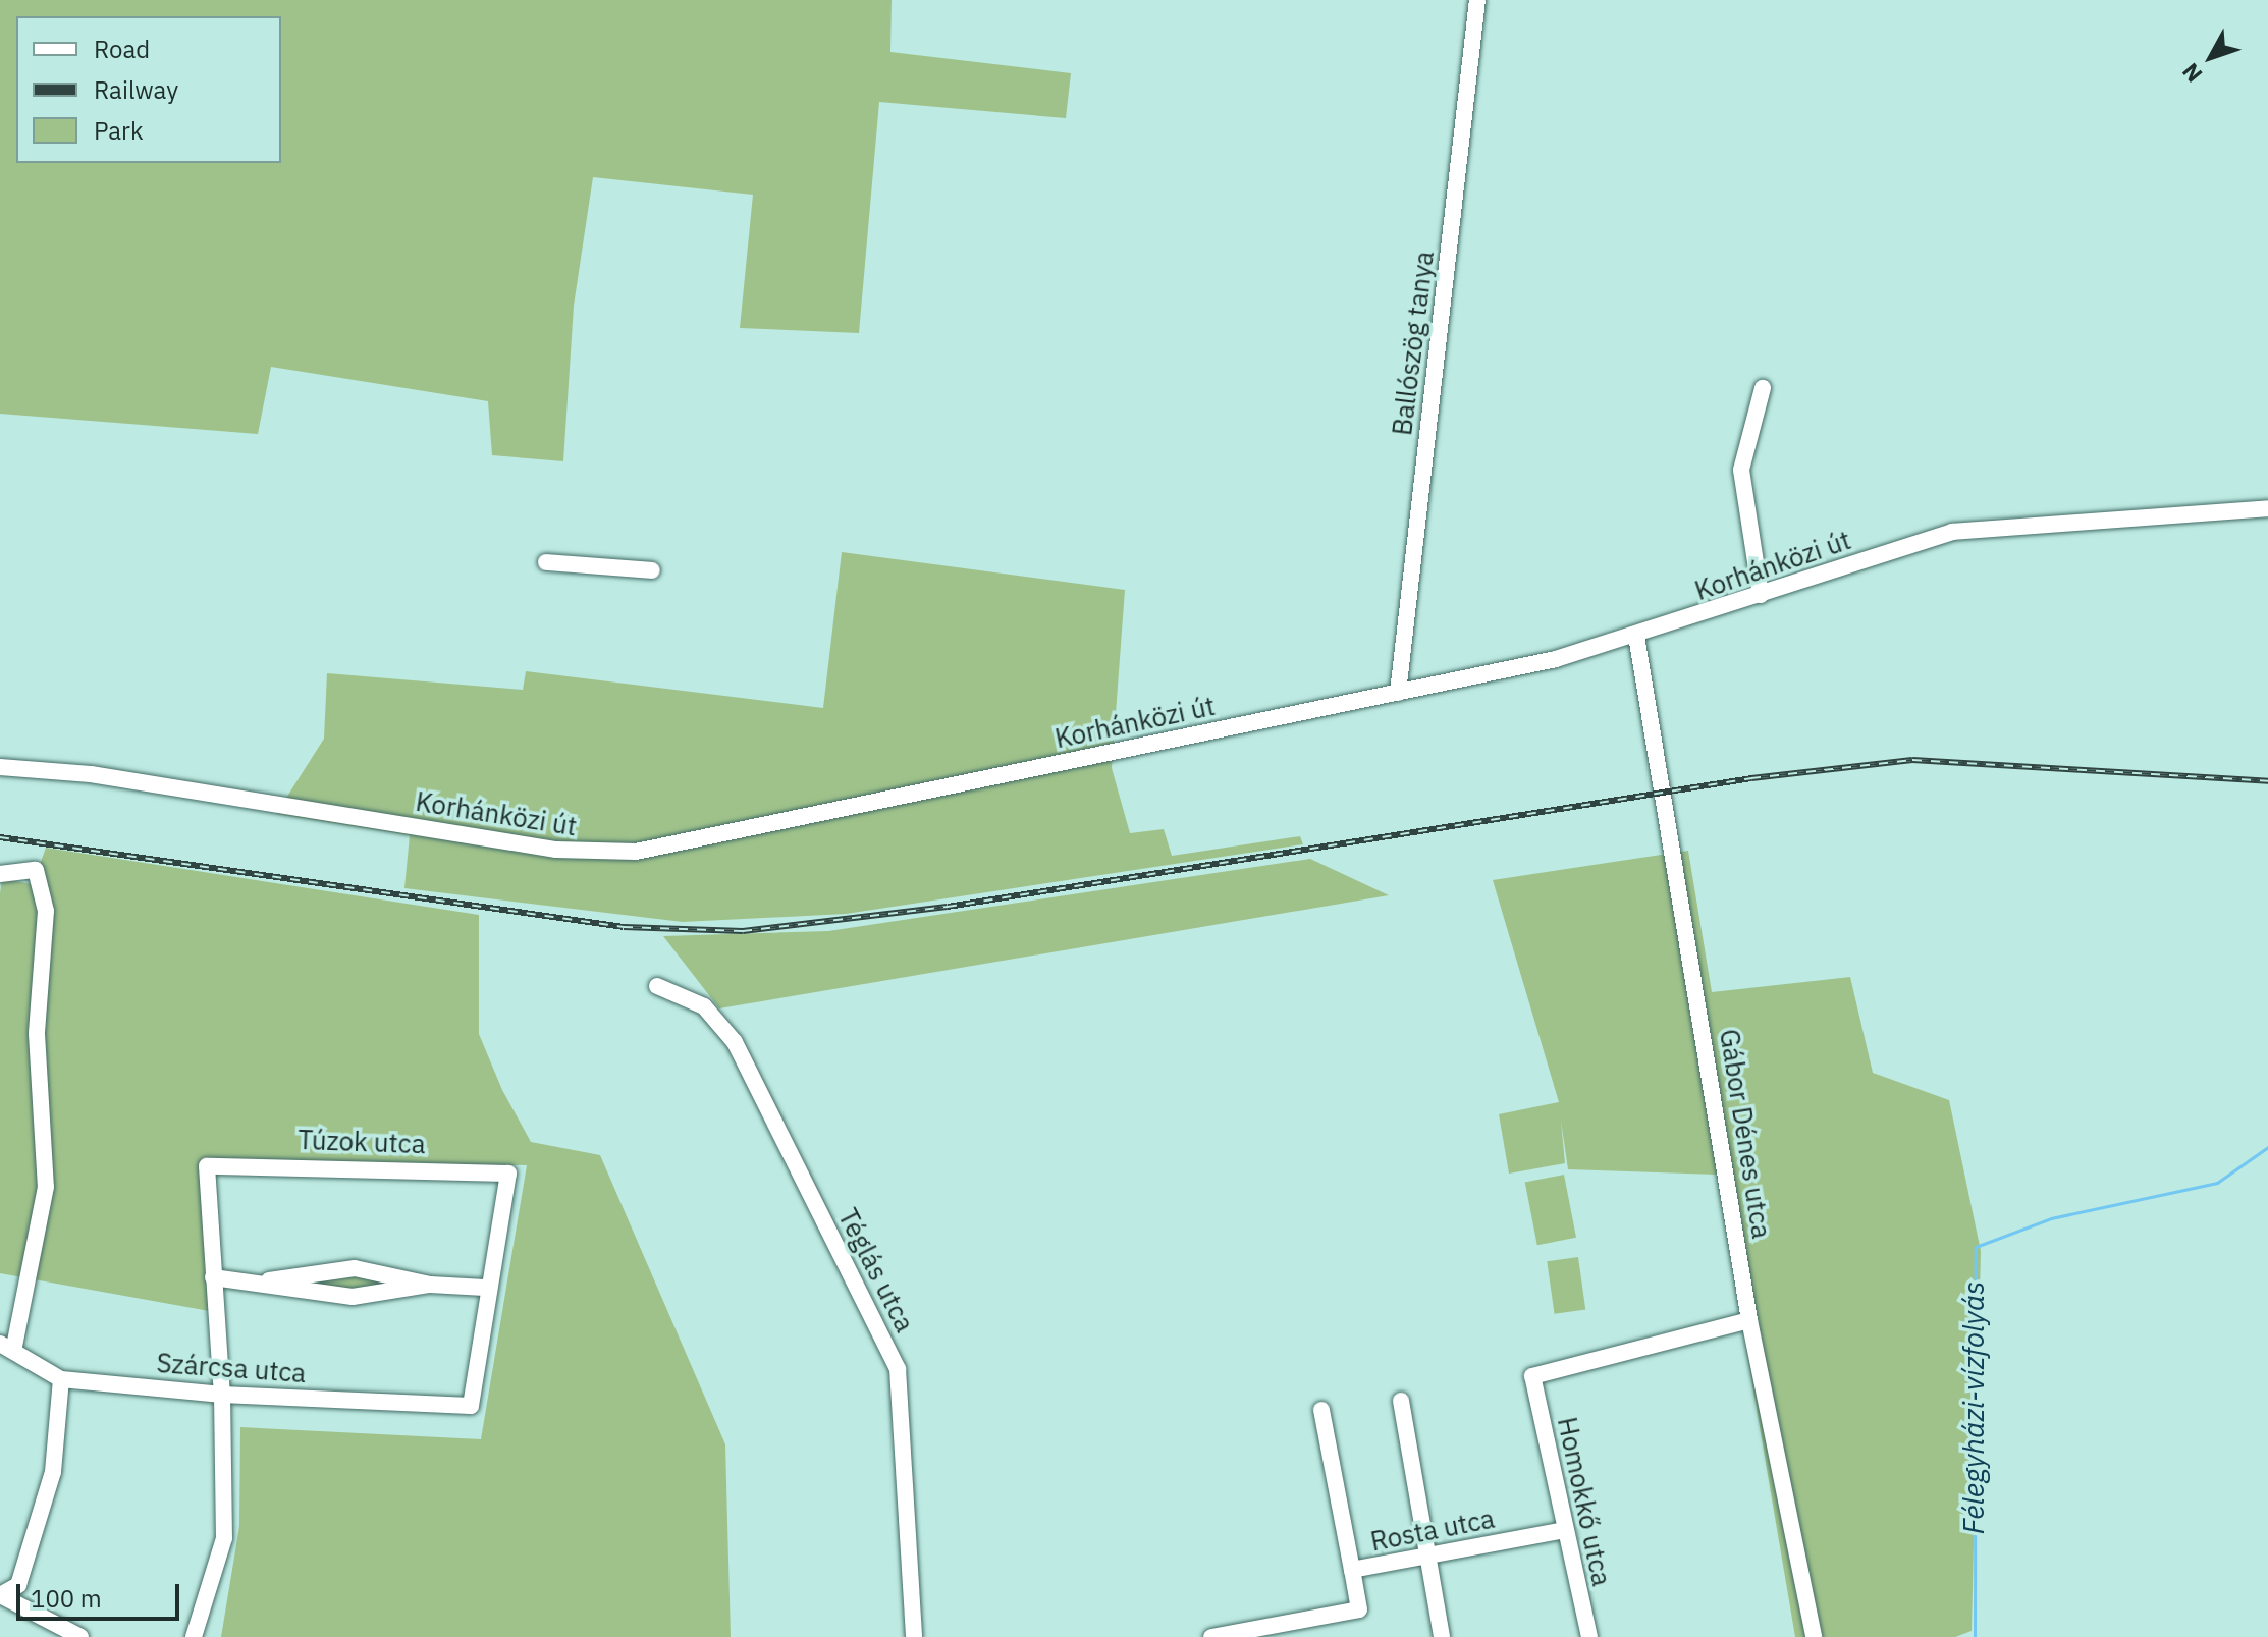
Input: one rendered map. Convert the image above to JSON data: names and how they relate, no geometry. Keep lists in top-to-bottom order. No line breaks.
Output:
{"streets":{"street":["Ballószög tanya","Korhánközi út","Gábor Dénes utca","Túzok utca","Téglás utca","Szárcsa utca","Homokkő utca","Rosta utca"]},"crossings":[["Ballószög tanya","Korhánközi út"],["Korhánközi út","Gábor Dénes utca"],["Gábor Dénes utca","Homokkő utca"],["Túzok utca","Szárcsa utca"],["Homokkő utca","Rosta utca"]],"water":["Félegyházi-vízfolyás"],"legend":["Road","Railway","Park"],"scale_bar":"100 m","north":"bottom left"}
